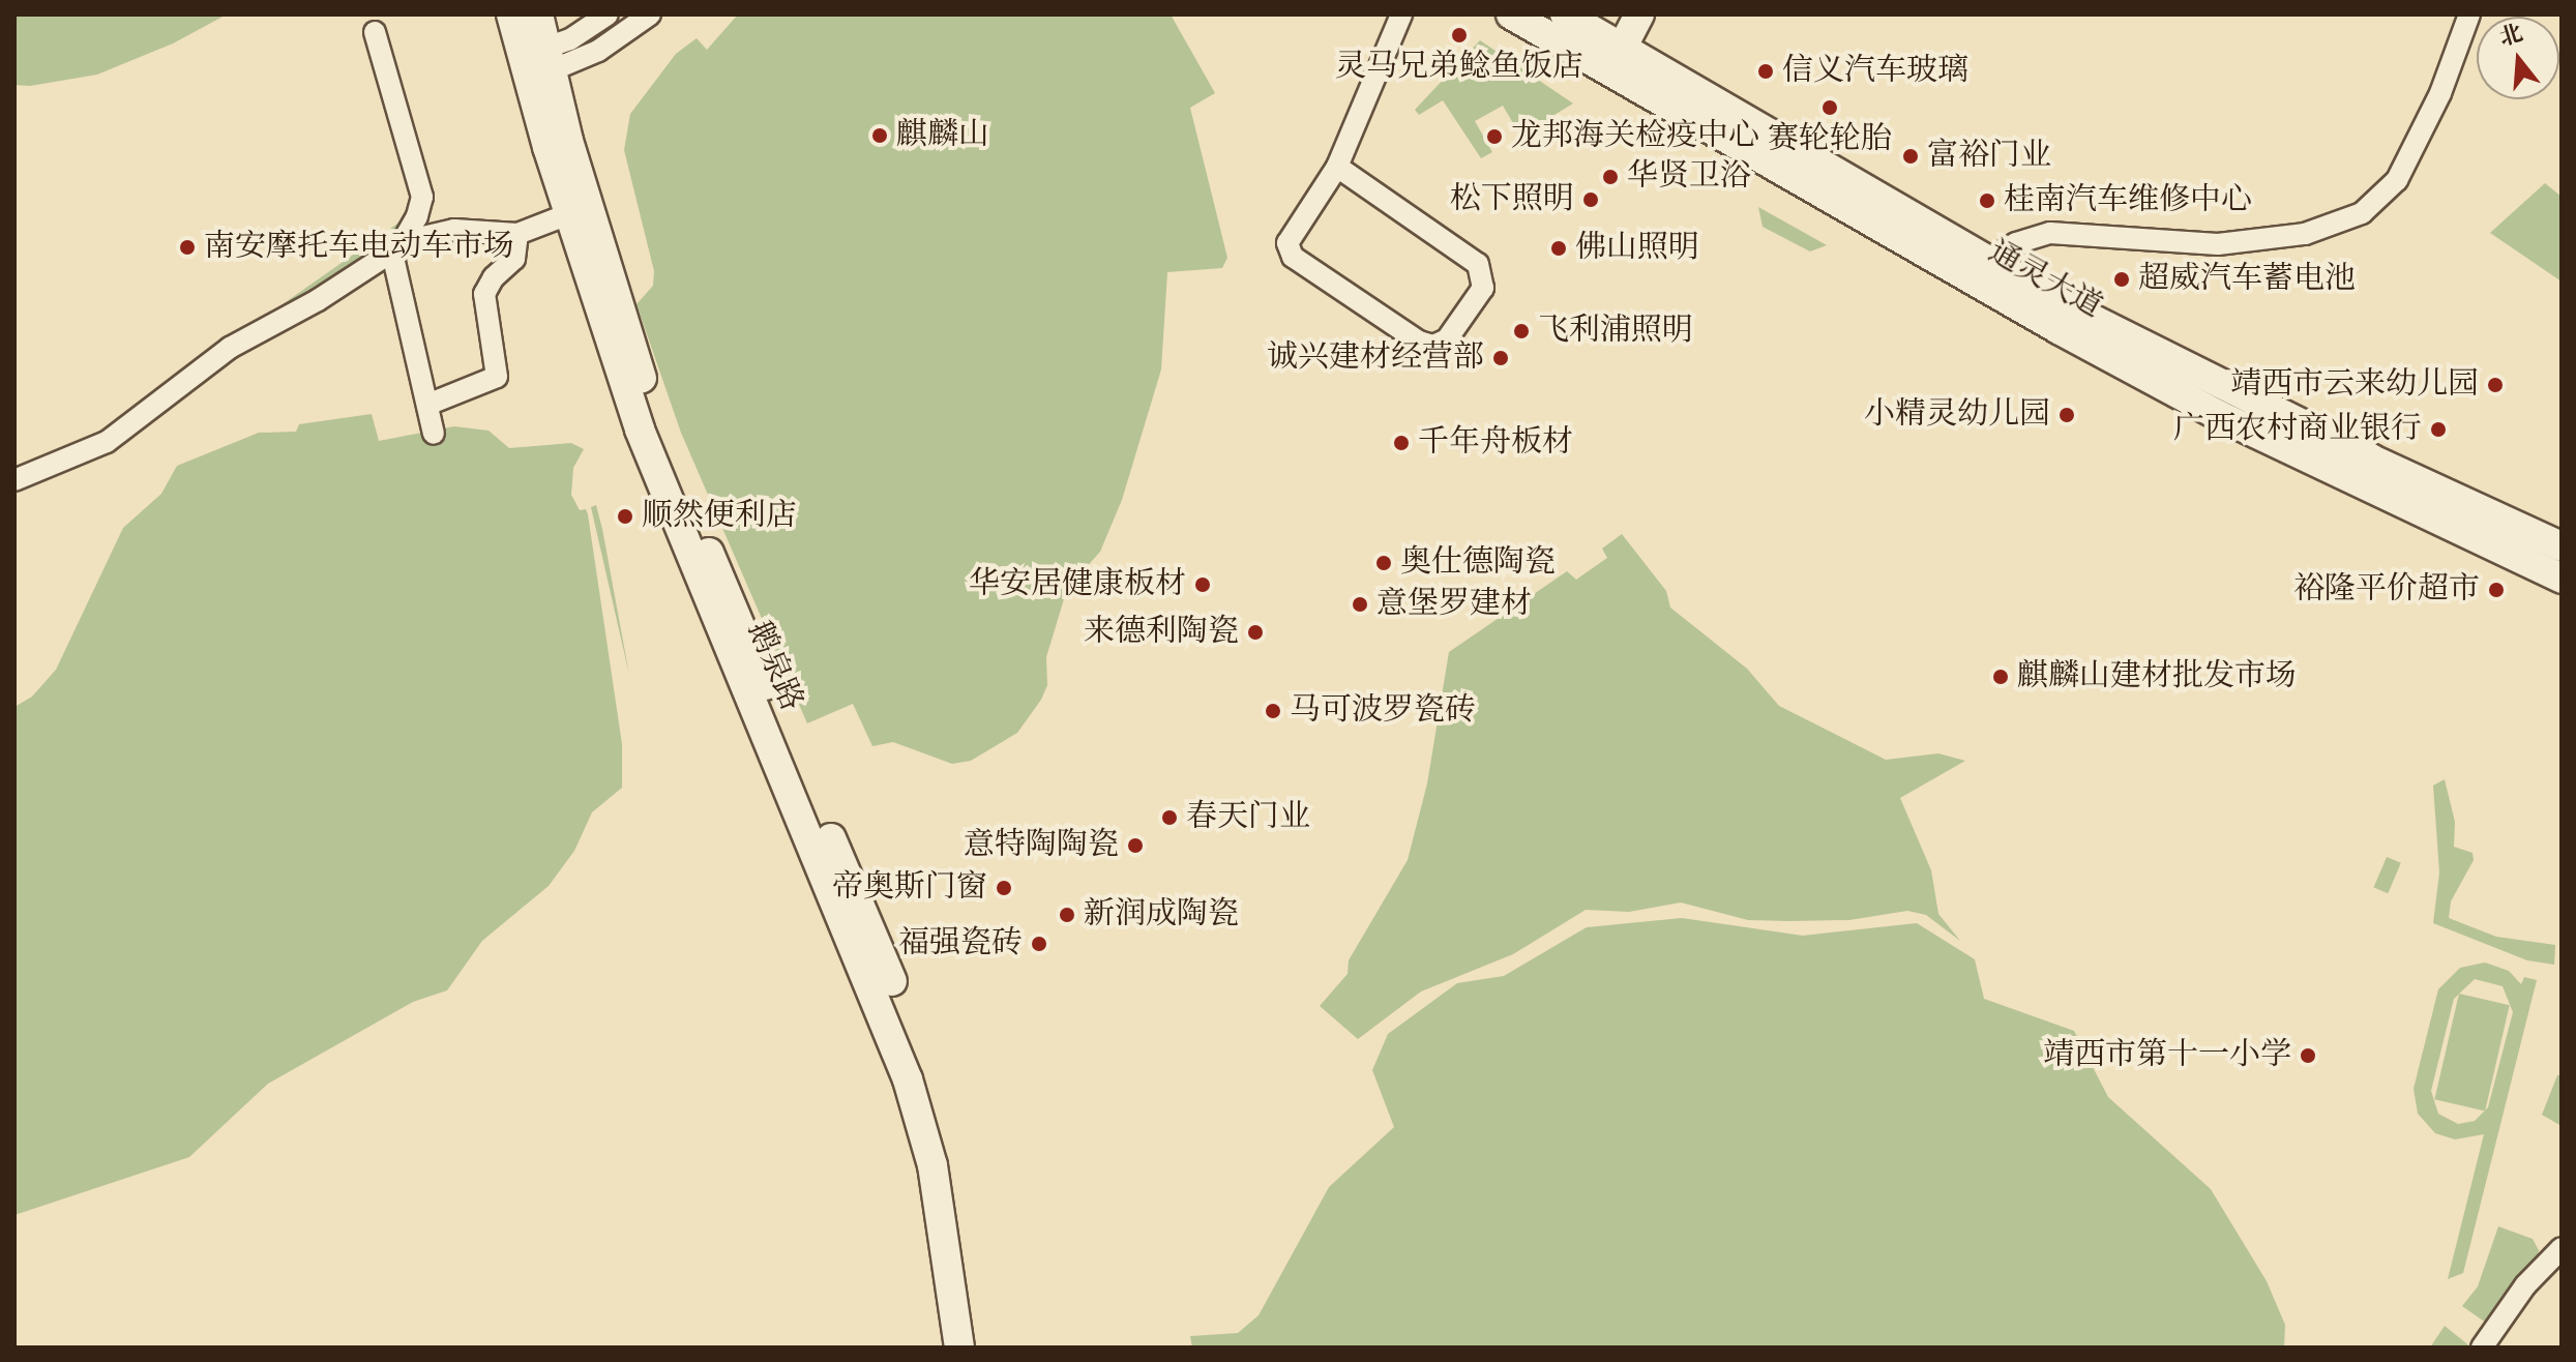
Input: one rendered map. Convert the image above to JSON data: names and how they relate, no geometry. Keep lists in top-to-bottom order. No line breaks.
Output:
{"streets":{"main road":["通灵大道","鹅泉路"]},"places":["灵马兄弟鲶鱼饭店","信义汽车玻璃","赛轮轮胎","麒麟山","龙邦海关检疫中心","富裕门业","华贤卫浴","松下照明","桂南汽车维修中心","南安摩托车电动车市场","佛山照明","超威汽车蓄电池","飞利浦照明","诚兴建材经营部","靖西市云来幼儿园","小精灵幼儿园","广西农村商业银行","千年舟板材","顺然便利店","奥仕德陶瓷","华安居健康板材","裕隆平价超市","意堡罗建材","来德利陶瓷","麒麟山建材批发市场","马可波罗瓷砖","春天门业","意特陶陶瓷","帝奥斯门窗","新润成陶瓷","福强瓷砖","靖西市第十一小学"],"north":"top"}
